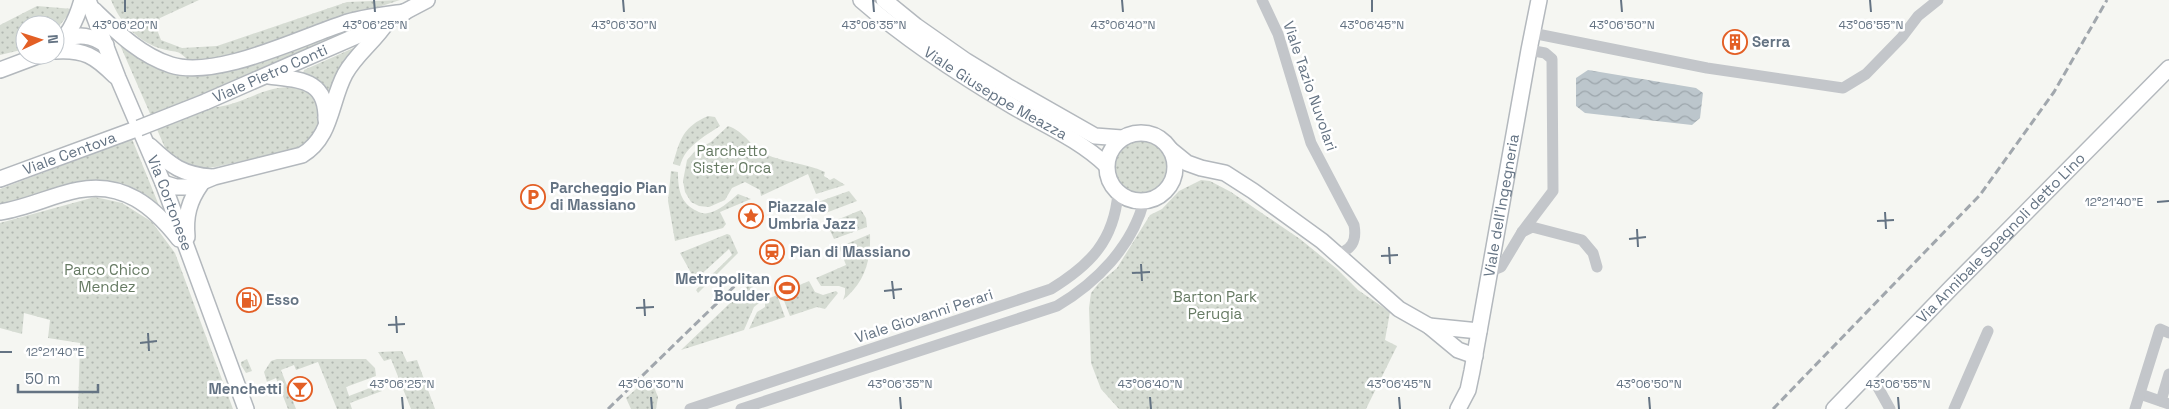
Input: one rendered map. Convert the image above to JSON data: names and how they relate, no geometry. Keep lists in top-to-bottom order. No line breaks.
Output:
{"streets":{"street":["Viale Pietro Conti","Viale Tazio Nuvolari","Viale Giuseppe Meazza","Viale Centova","Via Cortonese","Viale dell'Ingegneria","Via Annibale Spagnoli detto Lino","Viale Giovanni Perari"]},"crossings":[["Viale Pietro Conti","Viale Centova"],["Viale Giuseppe Meazza","Viale Giovanni Perari"]],"parks":["Parchetto Sister Orca","Parco Chico Mendez","Barton Park Perugia"],"places":{"building":["Serra"],"parking":["Parcheggio Pian di Massiano"],"place":["Piazzale Umbria Jazz"],"station":["Pian di Massiano"],"sports":["Metropolitan Boulder"],"fuel station":["Esso"],"bar":["Menchetti"]},"scale_bar":"50 m","north":"right","coordinates":["43°06'20\"N","43°06'25\"N","43°06'30\"N","43°06'35\"N","43°06'40\"N","43°06'45\"N","43°06'50\"N","43°06'55\"N","12°21'40\"E"]}
